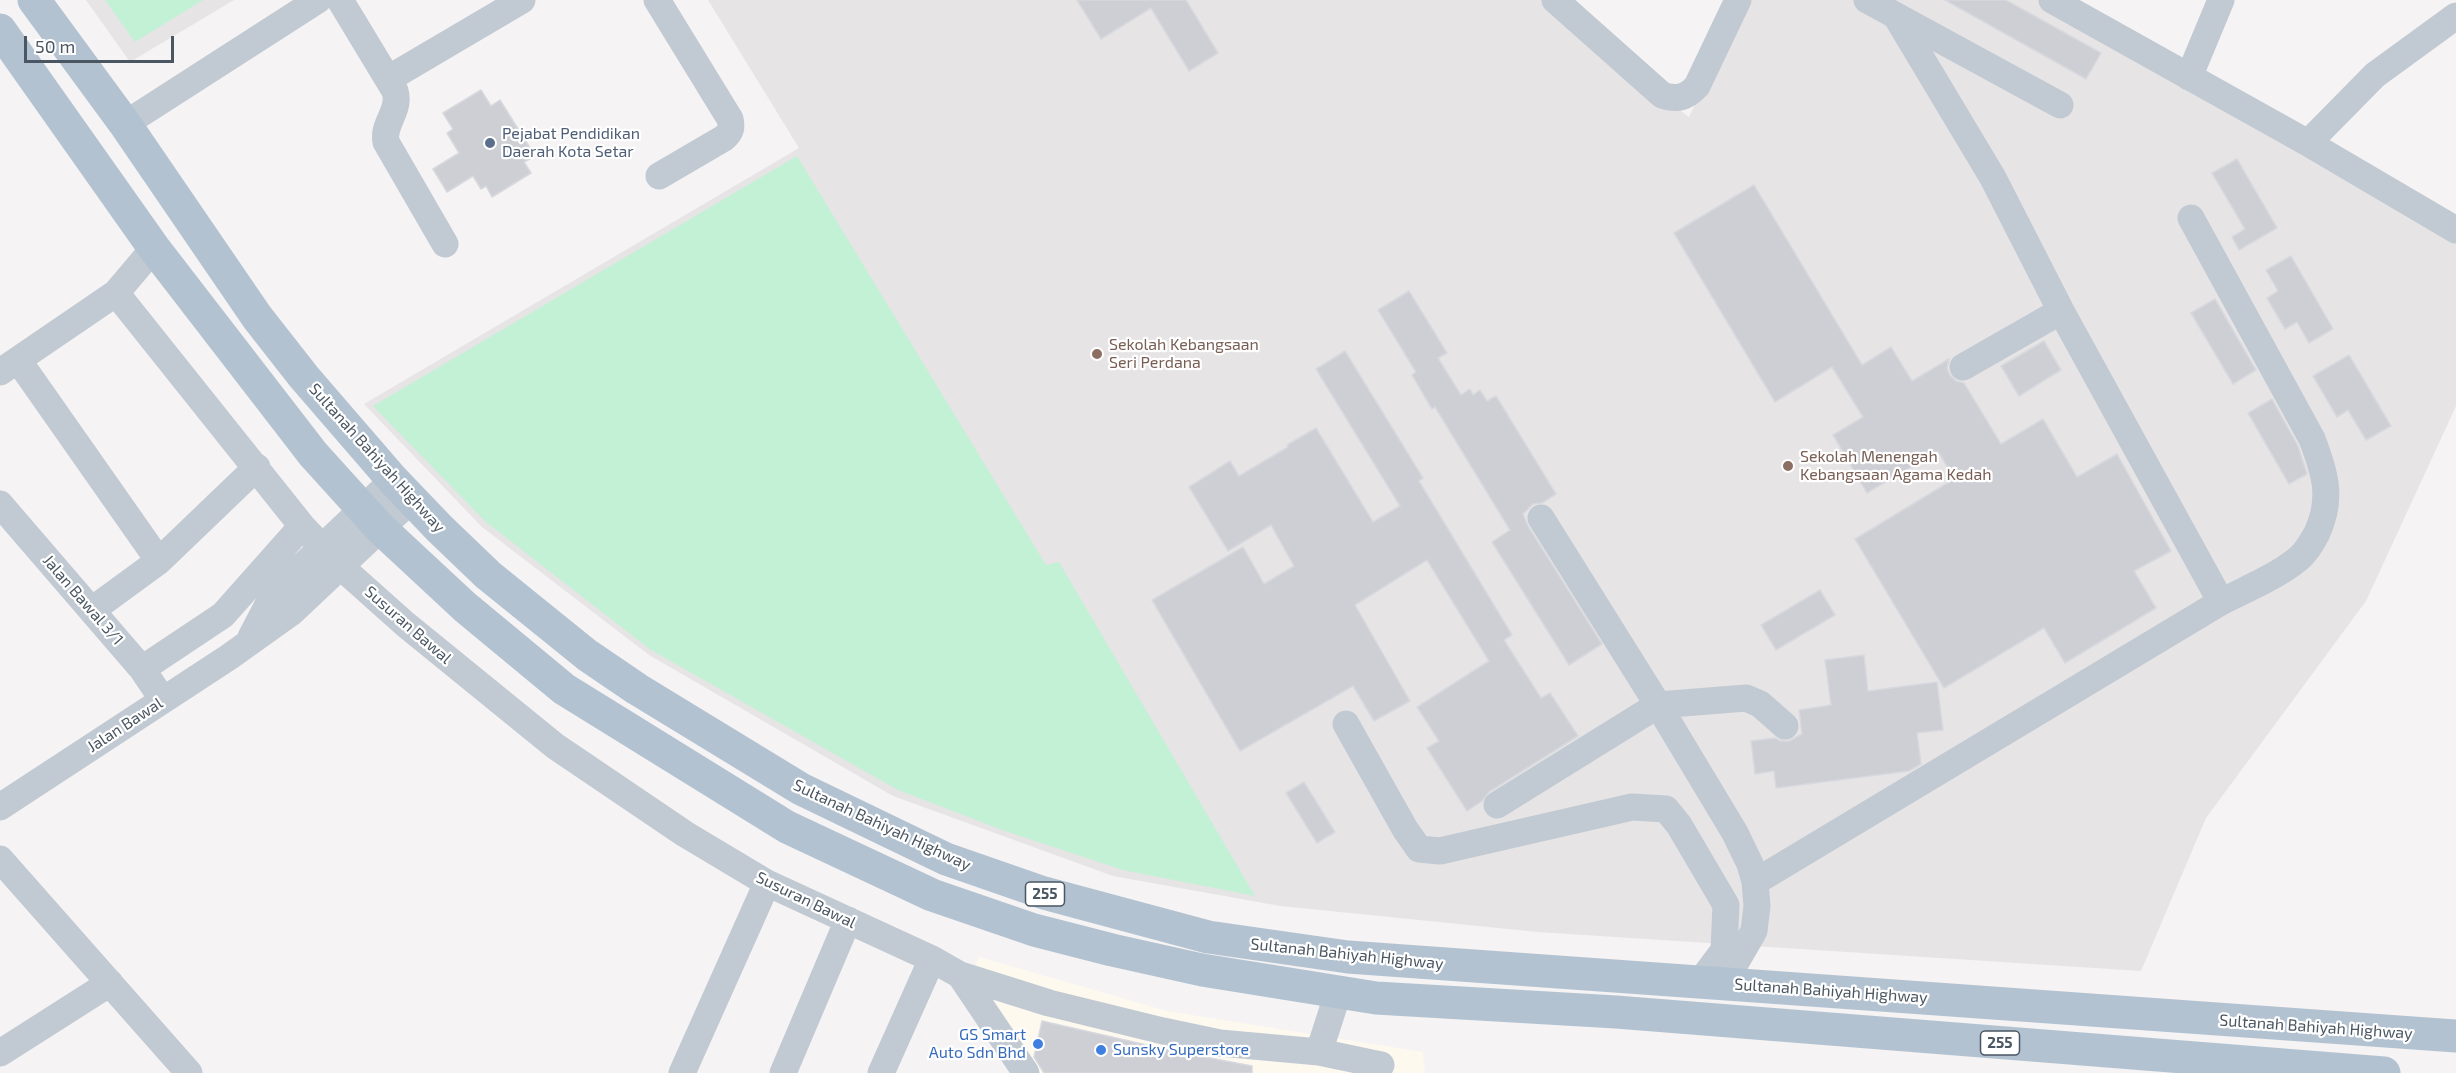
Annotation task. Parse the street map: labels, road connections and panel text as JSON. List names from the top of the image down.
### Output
{
  "streets": {
    "main road": ["Sultanah Bahiyah Highway", "255"],
    "street": ["Jalan Bawal 3/1", "Susuran Bawal", "Jalan Bawal"]
  },
  "crossings": [
    ["Sultanah Bahiyah Highway", "Jalan Bawal"],
    ["Jalan Bawal 3/1", "Jalan Bawal"],
    ["Susuran Bawal", "Jalan Bawal"]
  ],
  "places": [
    "Pejabat Pendidikan Daerah Kota Setar",
    "Sekolah Kebangsaan Seri Perdana",
    "Sekolah Menengah Kebangsaan Agama Kedah",
    "GS Smart Auto Sdn Bhd",
    "Sunsky Superstore"
  ],
  "scale_bar": "50 m"
}
